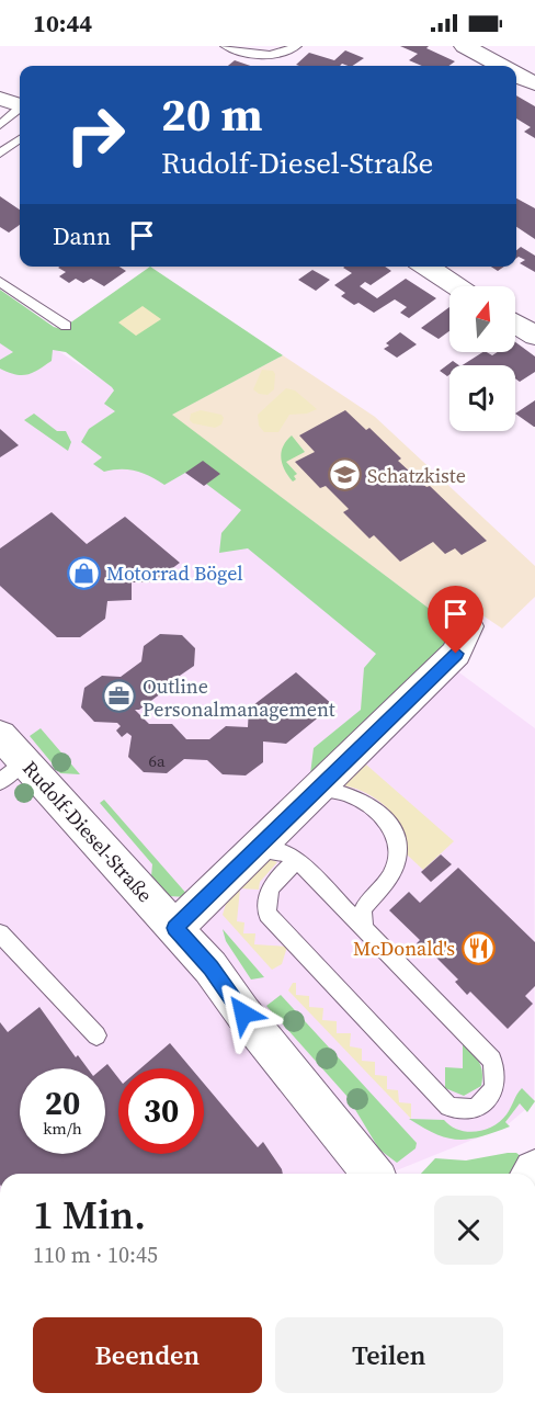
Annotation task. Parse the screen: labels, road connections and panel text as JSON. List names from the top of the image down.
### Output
{
  "streets": {
    "street": ["Rudolf-Diesel-Straße"]
  },
  "places": {
    "school or university": ["Schatzkiste"],
    "shop": ["Motorrad Bögel"],
    "office": ["Outline Personalmanagement"],
    "restaurant": ["McDonald's"]
  },
  "house_numbers": ["6a"],
  "north": "top",
  "page": {
    "status": "10:44",
    "turn": ["20 m", "Rudolf-Diesel-Straße"],
    "then": "Dann",
    "speed": "20 km/h",
    "limit": "30",
    "heading": ["1 Min.", "110 m · 10:45"],
    "buttons": ["Beenden", "Teilen"]
  }
}
